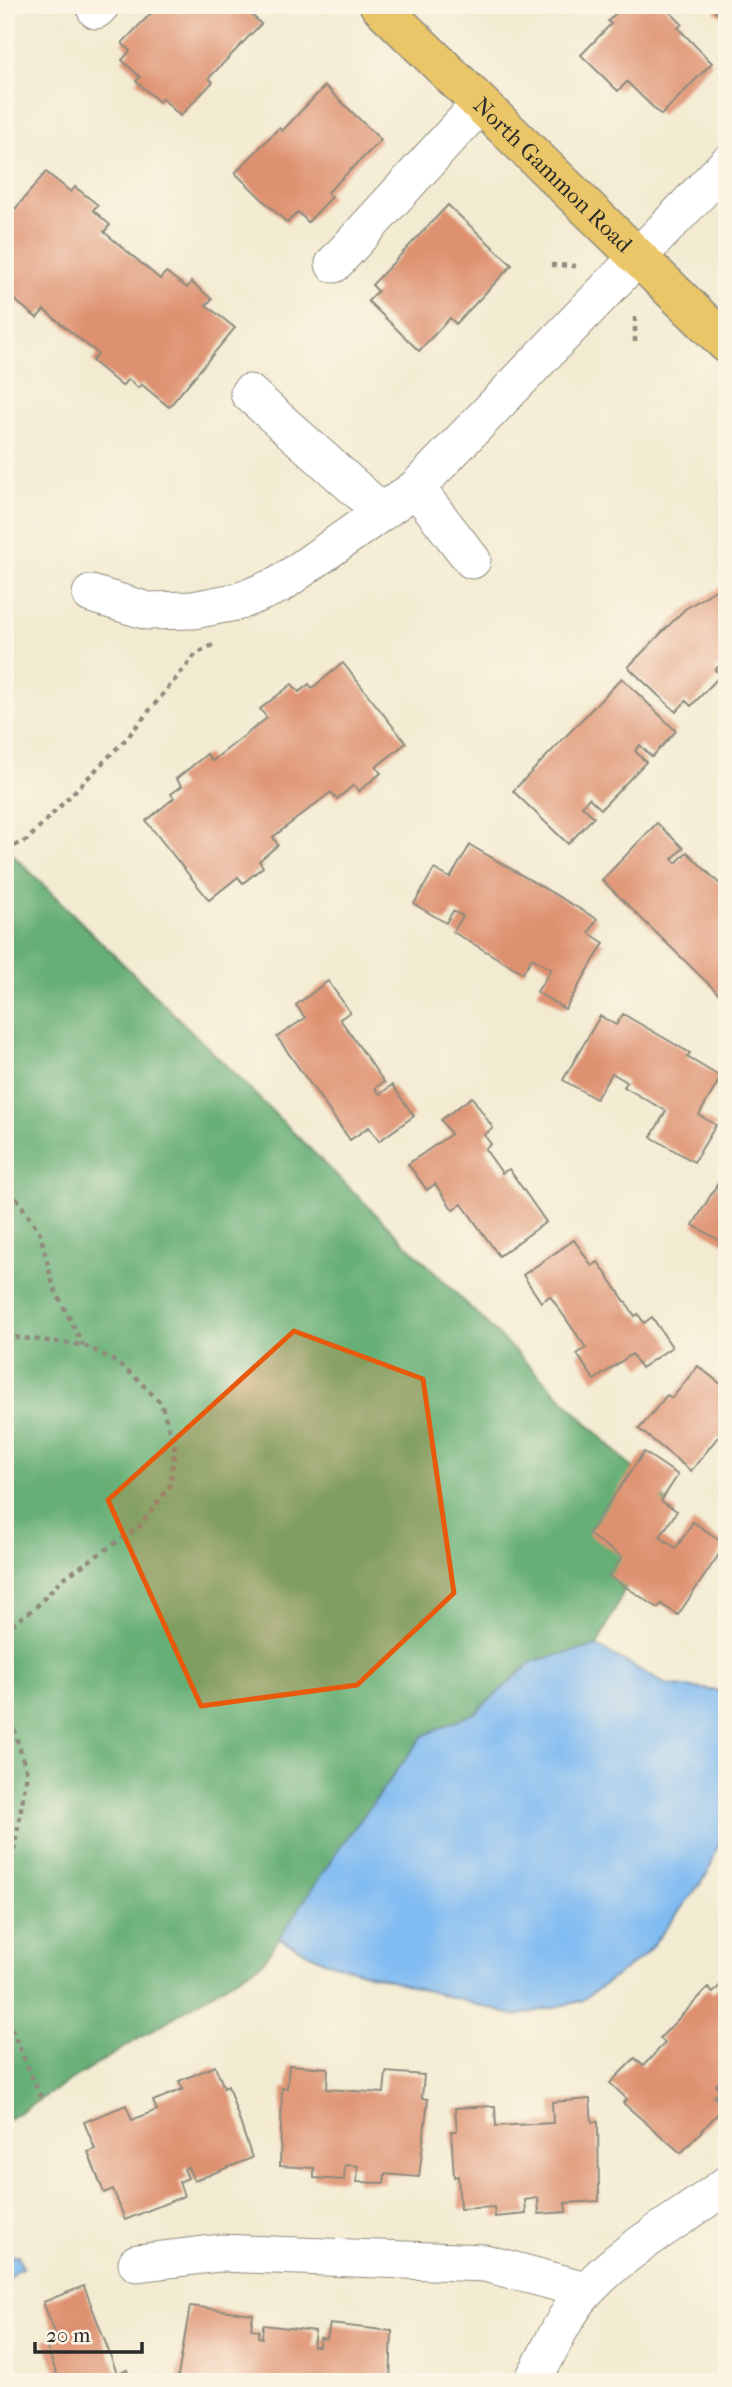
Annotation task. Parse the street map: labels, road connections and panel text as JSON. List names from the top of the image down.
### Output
{
  "streets": {
    "main road": ["North Gammon Road"]
  },
  "scale_bar": "20 m"
}
